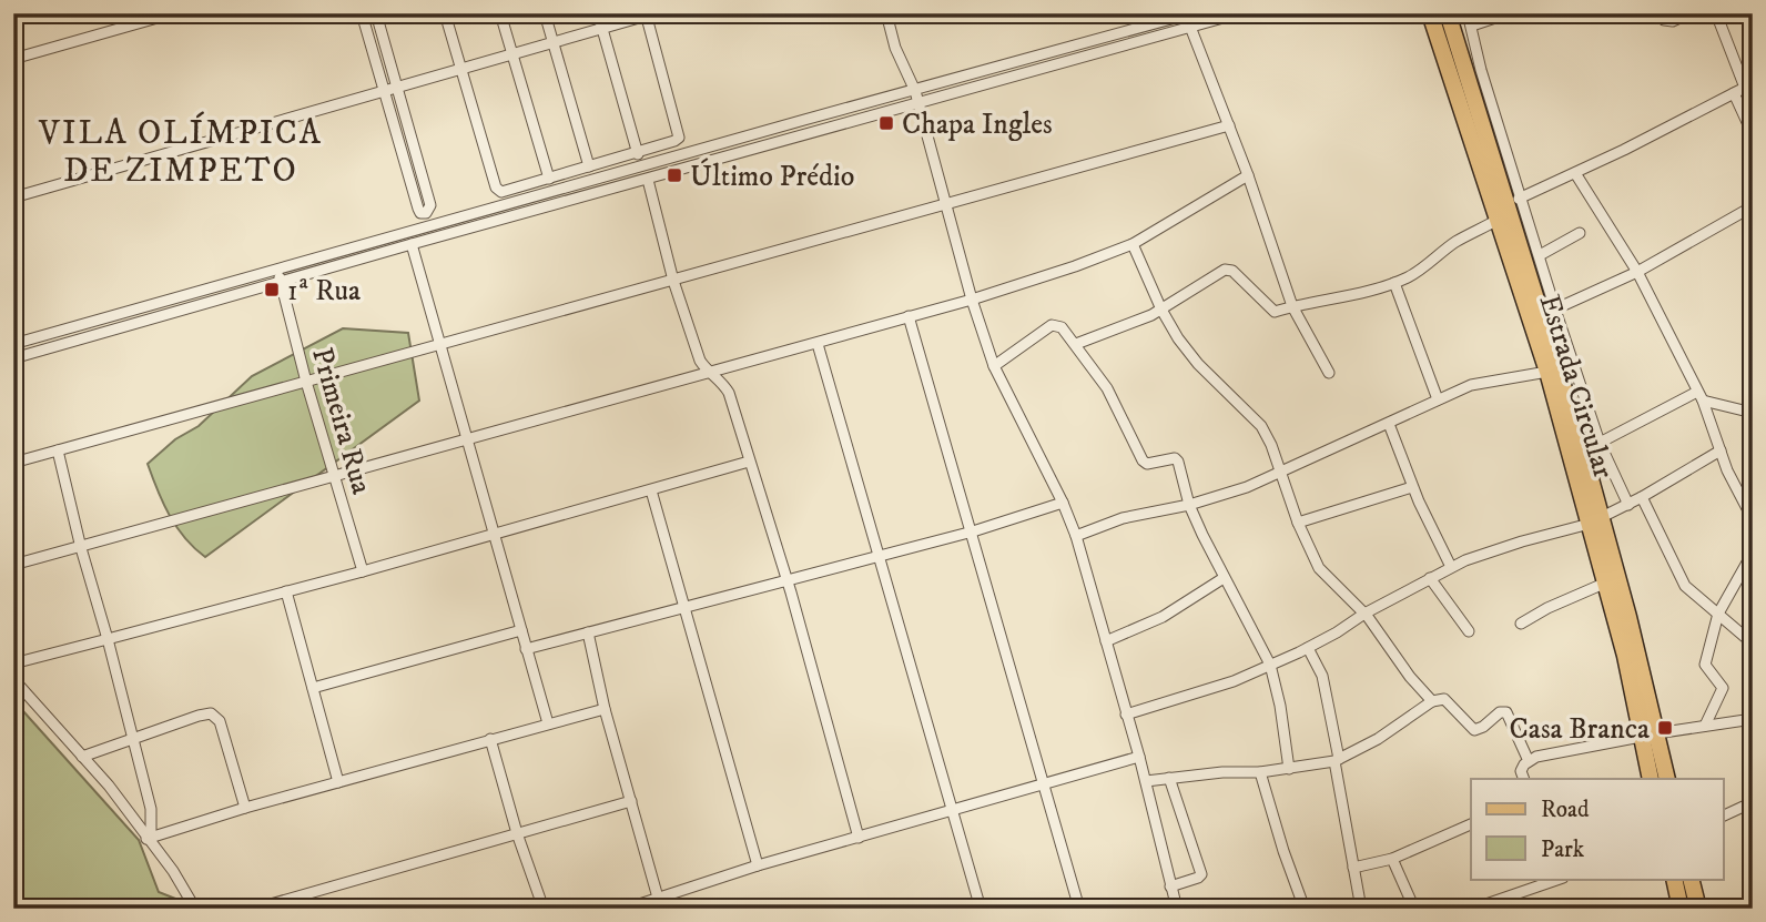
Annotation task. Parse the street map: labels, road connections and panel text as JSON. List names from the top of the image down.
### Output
{
  "streets": {
    "main road": ["Estrada Circular"],
    "street": ["Primeira Rua"]
  },
  "districts": ["VILA OLÍMPICA DE ZIMPETO"],
  "places": {
    "transit": [
      "Chapa Ingles",
      "Último Prédio",
      "1ª Rua",
      "Casa Branca"
    ]
  },
  "legend": ["Road", "Park"]
}
